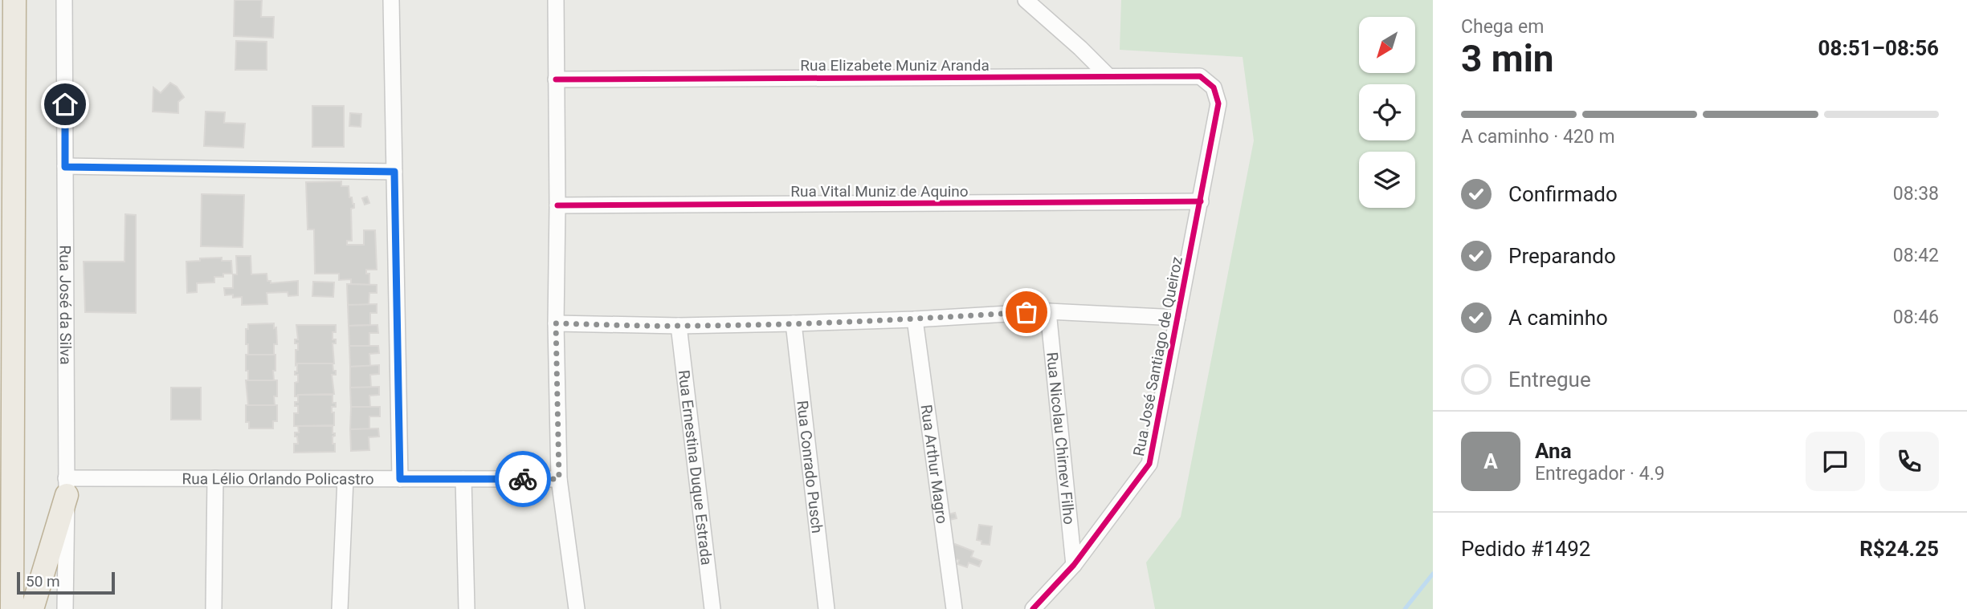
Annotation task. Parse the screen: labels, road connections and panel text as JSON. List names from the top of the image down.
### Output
{
  "streets": {
    "street": [
      "Rua Elizabete Muniz Aranda",
      "Rua Vital Muniz de Aquino",
      "Rua José da Silva",
      "Rua José Santiago de Queiroz",
      "Rua Nicolau Chirnev Filho",
      "Rua Arthur Magro",
      "Rua Conrado Pusch",
      "Rua Ernestina Duque Estrada",
      "Rua Lélio Orlando Policastro"
    ]
  },
  "crossings": [
    ["Rua Elizabete Muniz Aranda", "Rua José Santiago de Queiroz"],
    ["Rua Vital Muniz de Aquino", "Rua José Santiago de Queiroz"],
    ["Rua José da Silva", "Rua Lélio Orlando Policastro"],
    ["Rua José Santiago de Queiroz", "Rua Nicolau Chirnev Filho"]
  ],
  "scale_bar": "50 m",
  "north": "bottom left",
  "page": {
    "heading": ["3 min", "Chega em", "08:51–08:56"],
    "panel": [
      "Ana",
      "Entregador · 4.9",
      "Pedido #1492",
      "R$24.25"
    ],
    "bar": "A caminho · 420 m",
    "list": [
      ["Confirmado", "08:38"],
      ["Preparando", "08:42"],
      ["A caminho", "08:46"],
      "Entregue"
    ],
    "round": "A",
    "scale": "50 m"
  }
}
